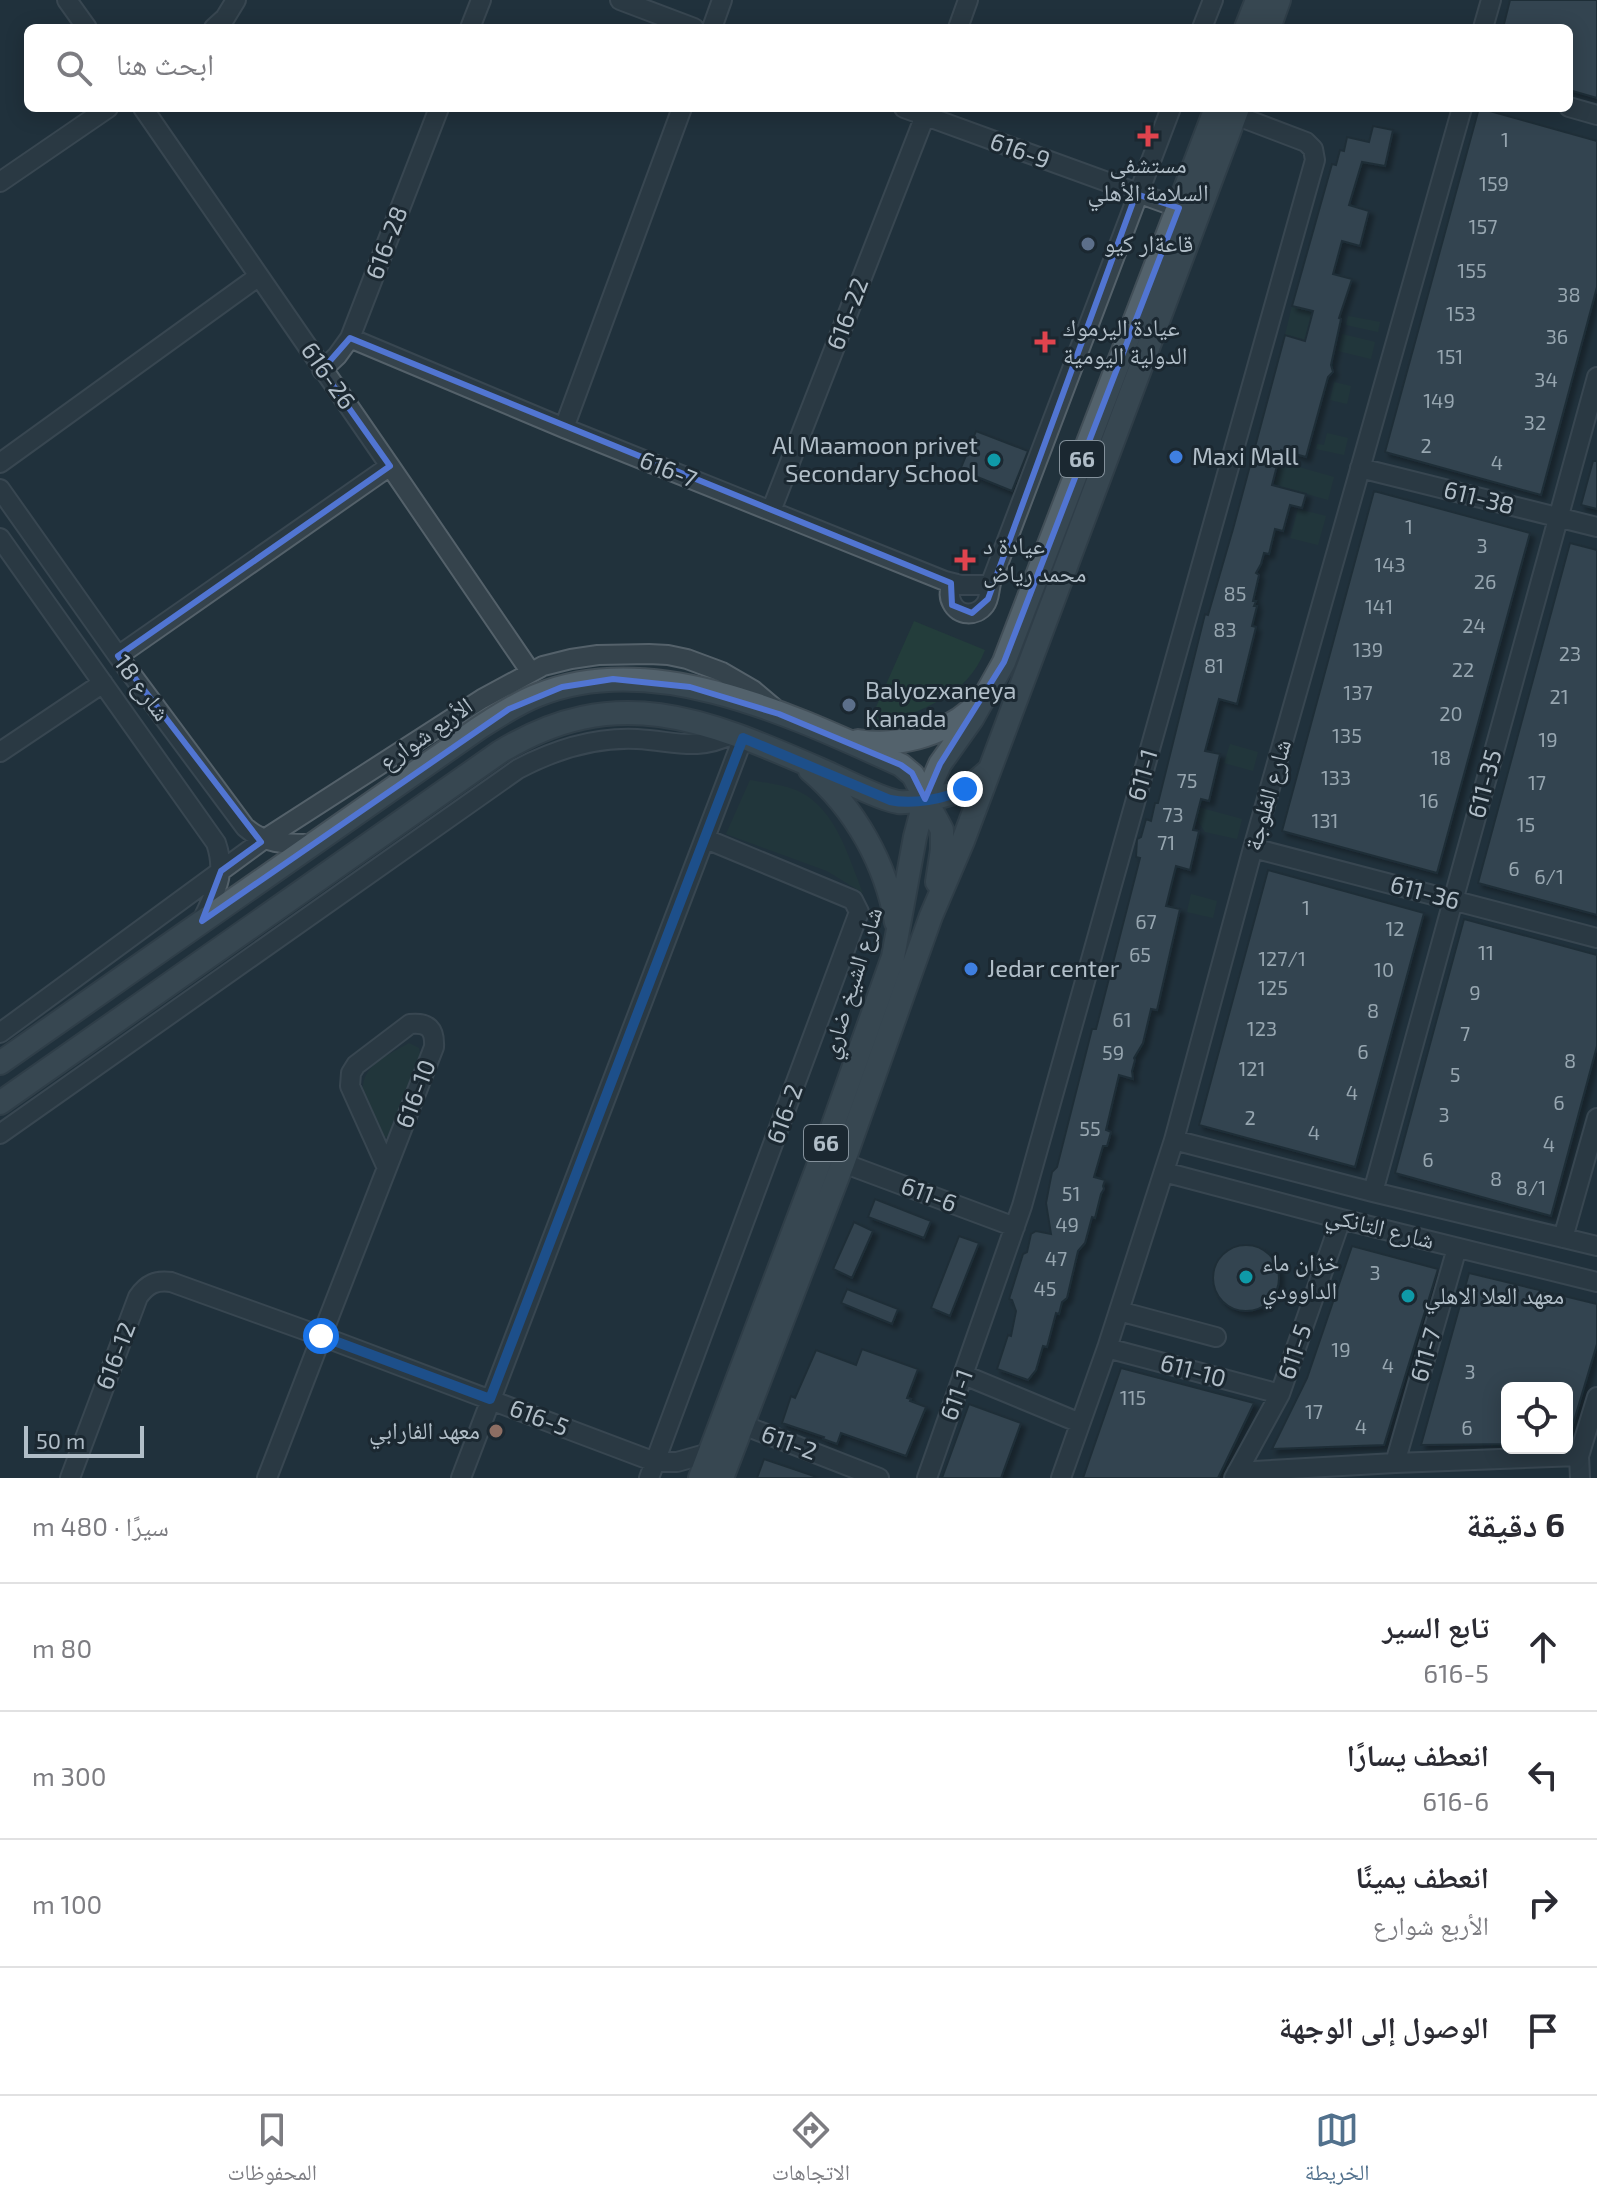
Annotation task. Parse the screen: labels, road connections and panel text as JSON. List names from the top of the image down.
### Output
{
  "streets": {
    "main road": ["66", "الأربع شوارع", "شارع الشيخ ضاري"],
    "street": [
      "616-9",
      "616-28",
      "616-22",
      "616-26",
      "616-7",
      "611-38",
      "شارع 18",
      "611-1",
      "611-35",
      "شارع الفلوجة",
      "611-36",
      "616-10",
      "616-2",
      "611-6",
      "شارع التانكي",
      "611-5",
      "611-7",
      "616-12",
      "611-10",
      "616-5",
      "611-2"
    ]
  },
  "crossings": [
    ["616-9", "616-22"],
    ["616-9", "شارع الشيخ ضاري"],
    ["616-28", "616-26"],
    ["616-28", "616-7"],
    ["616-22", "616-7"],
    ["611-38", "611-35"],
    ["611-38", "شارع الفلوجة"],
    ["الأربع شوارع", "شارع الشيخ ضاري"],
    ["611-1", "611-6"],
    ["611-35", "611-36"],
    ["611-35", "شارع التانكي"],
    ["شارع الفلوجة", "611-36"],
    ["شارع الفلوجة", "شارع التانكي"],
    ["شارع الفلوجة", "611-10"],
    ["شارع الشيخ ضاري", "611-6"],
    ["شارع الشيخ ضاري", "611-2"],
    ["616-10", "616-5"],
    ["616-2", "616-5"],
    ["شارع التانكي", "611-5"],
    ["شارع التانكي", "611-7"],
    ["611-5", "611-10"],
    ["616-12", "616-5"]
  ],
  "places": {
    "health": ["مستشفى السلامة الأهلي", "عيادة اليرموك الدولية اليومية", "عيادة د محمد رياض"],
    "other": [
      "قاعةار كيو",
      "Maxi Mall",
      "Al Maamoon privet Secondary School",
      "Balyozxaneya Kanada",
      "Jedar center",
      "خزان ماء الداوودي",
      "معهد العلا الاهلي",
      "معهد الفارابي"
    ]
  },
  "house_numbers": [
    "1",
    "159",
    "157",
    "155",
    "38",
    "153",
    "36",
    "151",
    "34",
    "149",
    "32",
    "2",
    "4",
    "1",
    "3",
    "143",
    "26",
    "85",
    "141",
    "24",
    "83",
    "139",
    "23",
    "81",
    "22",
    "137",
    "21",
    "20",
    "135",
    "19",
    "18",
    "133",
    "75",
    "17",
    "16",
    "73",
    "131",
    "15",
    "71",
    "6",
    "6/1",
    "1",
    "67",
    "12",
    "11",
    "65",
    "127/1",
    "10",
    "125",
    "9",
    "8",
    "61",
    "123",
    "7",
    "6",
    "59",
    "8",
    "121",
    "5",
    "4",
    "6",
    "3",
    "2",
    "55",
    "4",
    "4",
    "6",
    "8",
    "8/1",
    "51",
    "49",
    "47",
    "3",
    "45",
    "19",
    "4",
    "3",
    "115",
    "17",
    "4",
    "6"
  ],
  "scale_bar": "50 m",
  "page": {
    "search": "ابحث هنا",
    "scale": "50 m",
    "heading": ["6 دقيقة", "سيرًا · 480 m"],
    "list": [
      ["تابع السير", "616-5", "80 m"],
      ["انعطف يسارًا", "616-6", "300 m"],
      ["انعطف يمينًا", "الأربع شوارع", "100 m"],
      "الوصول إلى الوجهة"
    ],
    "nav": ["الخريطة", "الاتجاهات", "المحفوظات"]
  }
}
